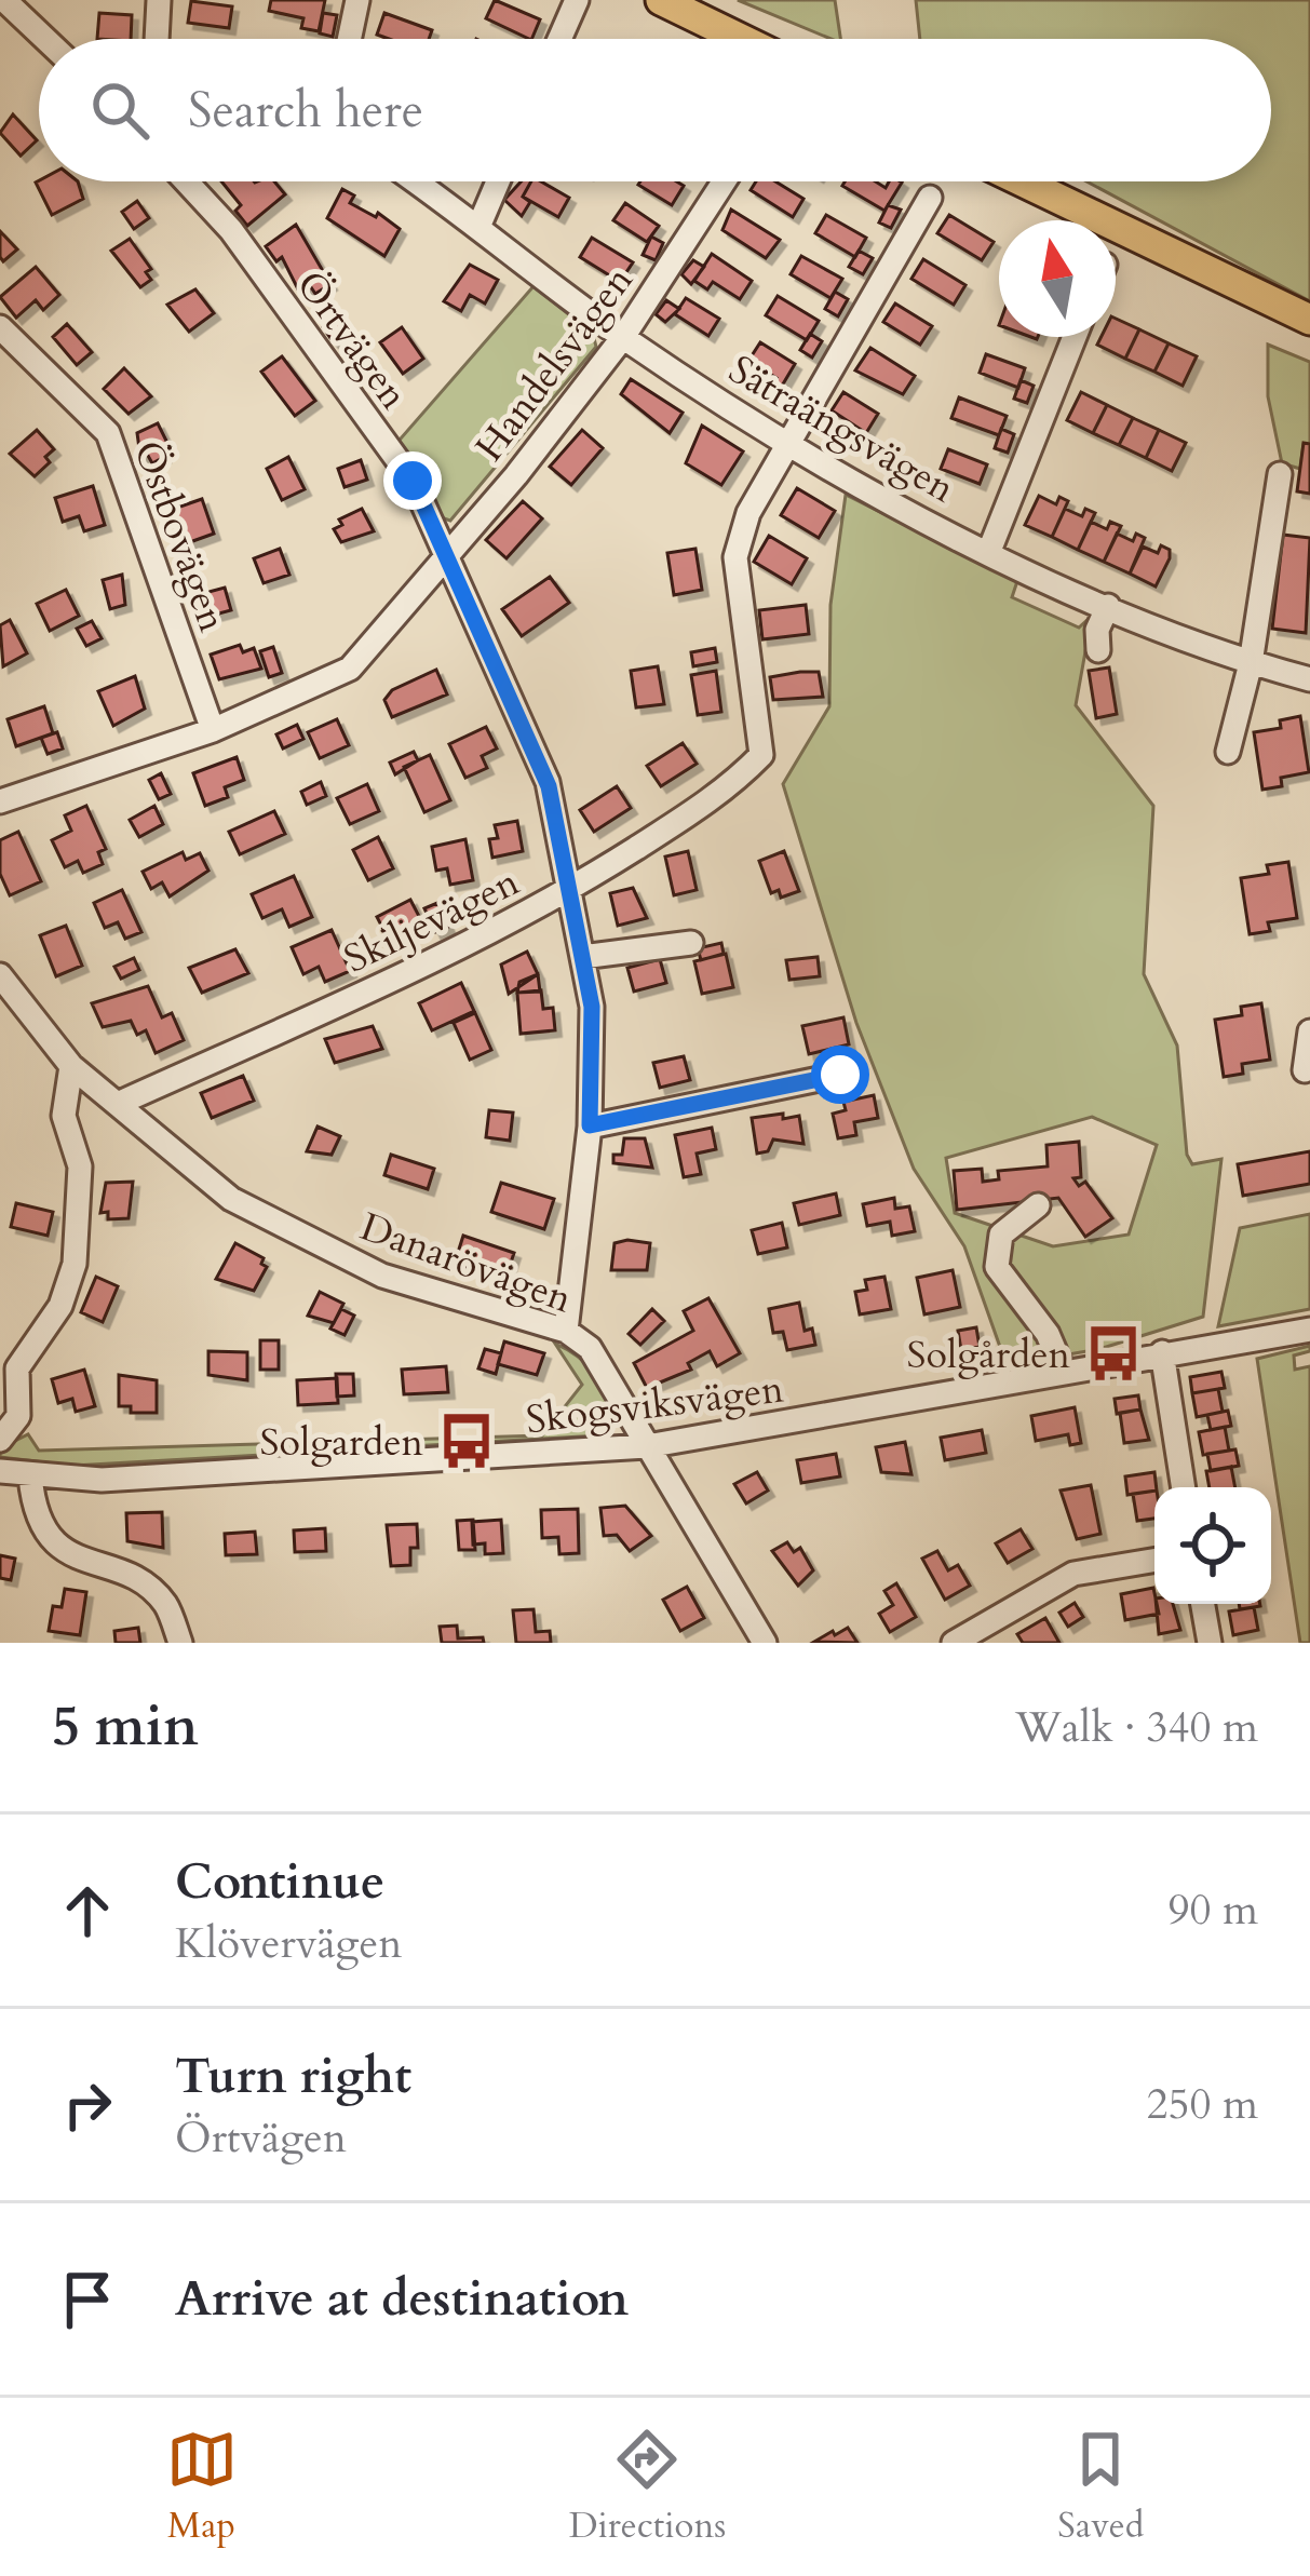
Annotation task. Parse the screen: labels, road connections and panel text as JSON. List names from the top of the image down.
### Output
{
  "streets": {
    "street": [
      "Örtvägen",
      "Handelsvägen",
      "Sätraängsvägen",
      "Östbovägen",
      "Skiljevägen",
      "Danarövägen",
      "Skogsviksvägen"
    ]
  },
  "crossings": [
    ["Örtvägen", "Handelsvägen"],
    ["Örtvägen", "Skiljevägen"],
    ["Örtvägen", "Danarövägen"],
    ["Handelsvägen", "Sätraängsvägen"],
    ["Handelsvägen", "Östbovägen"],
    ["Sätraängsvägen", "Skiljevägen"],
    ["Skiljevägen", "Danarövägen"],
    ["Danarövägen", "Skogsviksvägen"]
  ],
  "places": {
    "bus stop": ["Solgården", "Solgarden"]
  },
  "north": "top",
  "page": {
    "search": "Search here",
    "heading": ["5 min", "Walk · 340 m"],
    "list": [
      ["Continue", "Klövervägen", "90 m"],
      ["Turn right", "Örtvägen", "250 m"],
      "Arrive at destination"
    ],
    "nav": ["Map", "Directions", "Saved"]
  }
}
